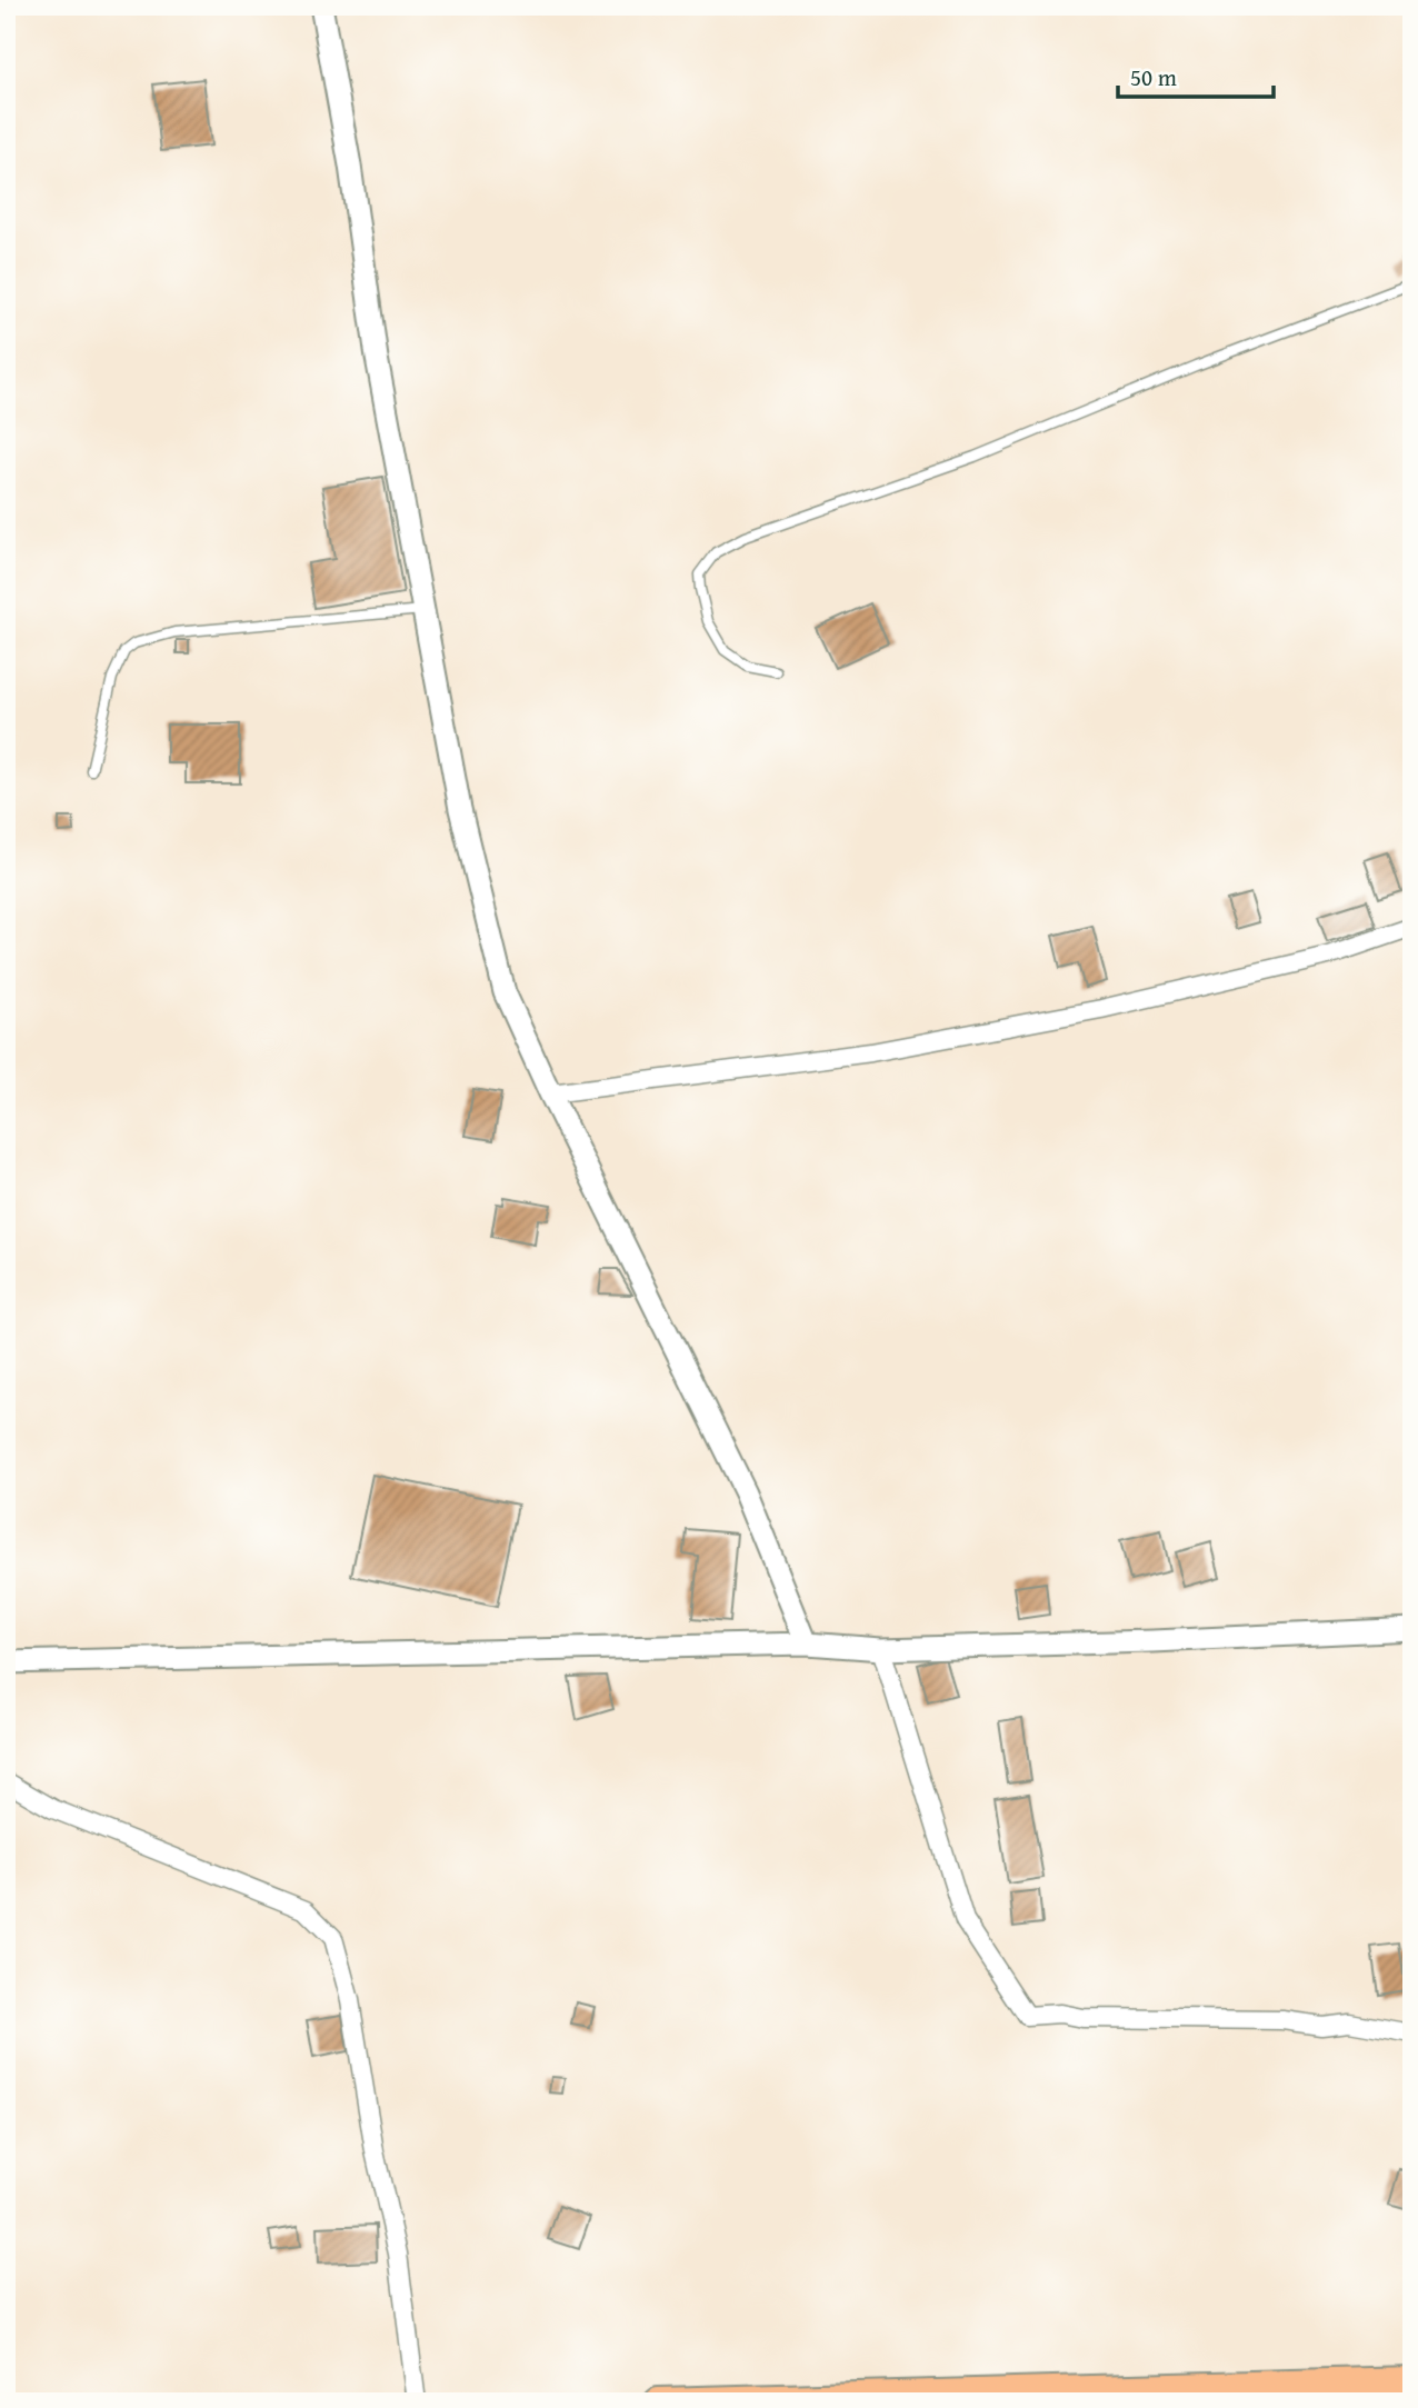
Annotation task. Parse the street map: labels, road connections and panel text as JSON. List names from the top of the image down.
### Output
{
  "scale_bar": "50 m"
}
